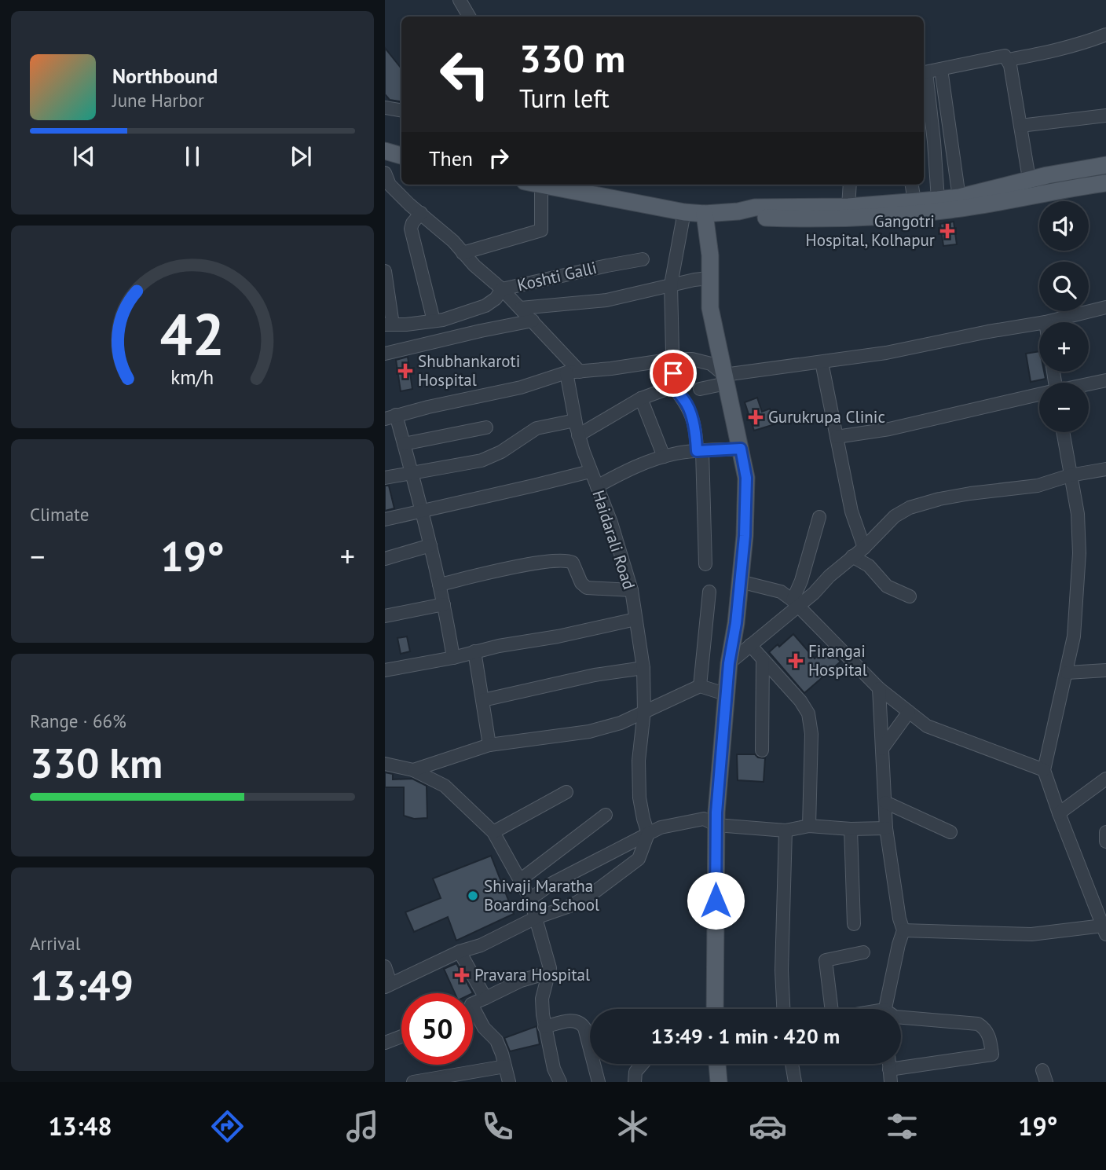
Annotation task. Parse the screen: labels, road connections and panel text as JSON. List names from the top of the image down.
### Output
{
  "streets": {
    "street": ["Koshti Galli", "Haidarali Road"]
  },
  "places": {
    "health": [
      "Gangotri Hospital, Kolhapur",
      "Shubhankaroti Hospital",
      "Gurukrupa Clinic",
      "Firangai Hospital",
      "Pravara Hospital"
    ],
    "other": ["Shivaji Maratha Boarding School"]
  },
  "page": {
    "turn": ["330 m", "Turn left"],
    "song": ["Northbound", "June Harbor"],
    "then": "Then",
    "map_buttons": ["+", "−"],
    "tile": [
      "Climate",
      ["Range · 66%", "330 km"],
      ["Arrival", "13:49"]
    ],
    "heat": ["−", "19°", "+"],
    "limit": "50",
    "trip": "13:49 · 1 min · 420 m",
    "tabs": ["13:48", "19°"],
    "gauge": ["42", "km/h"]
  }
}
